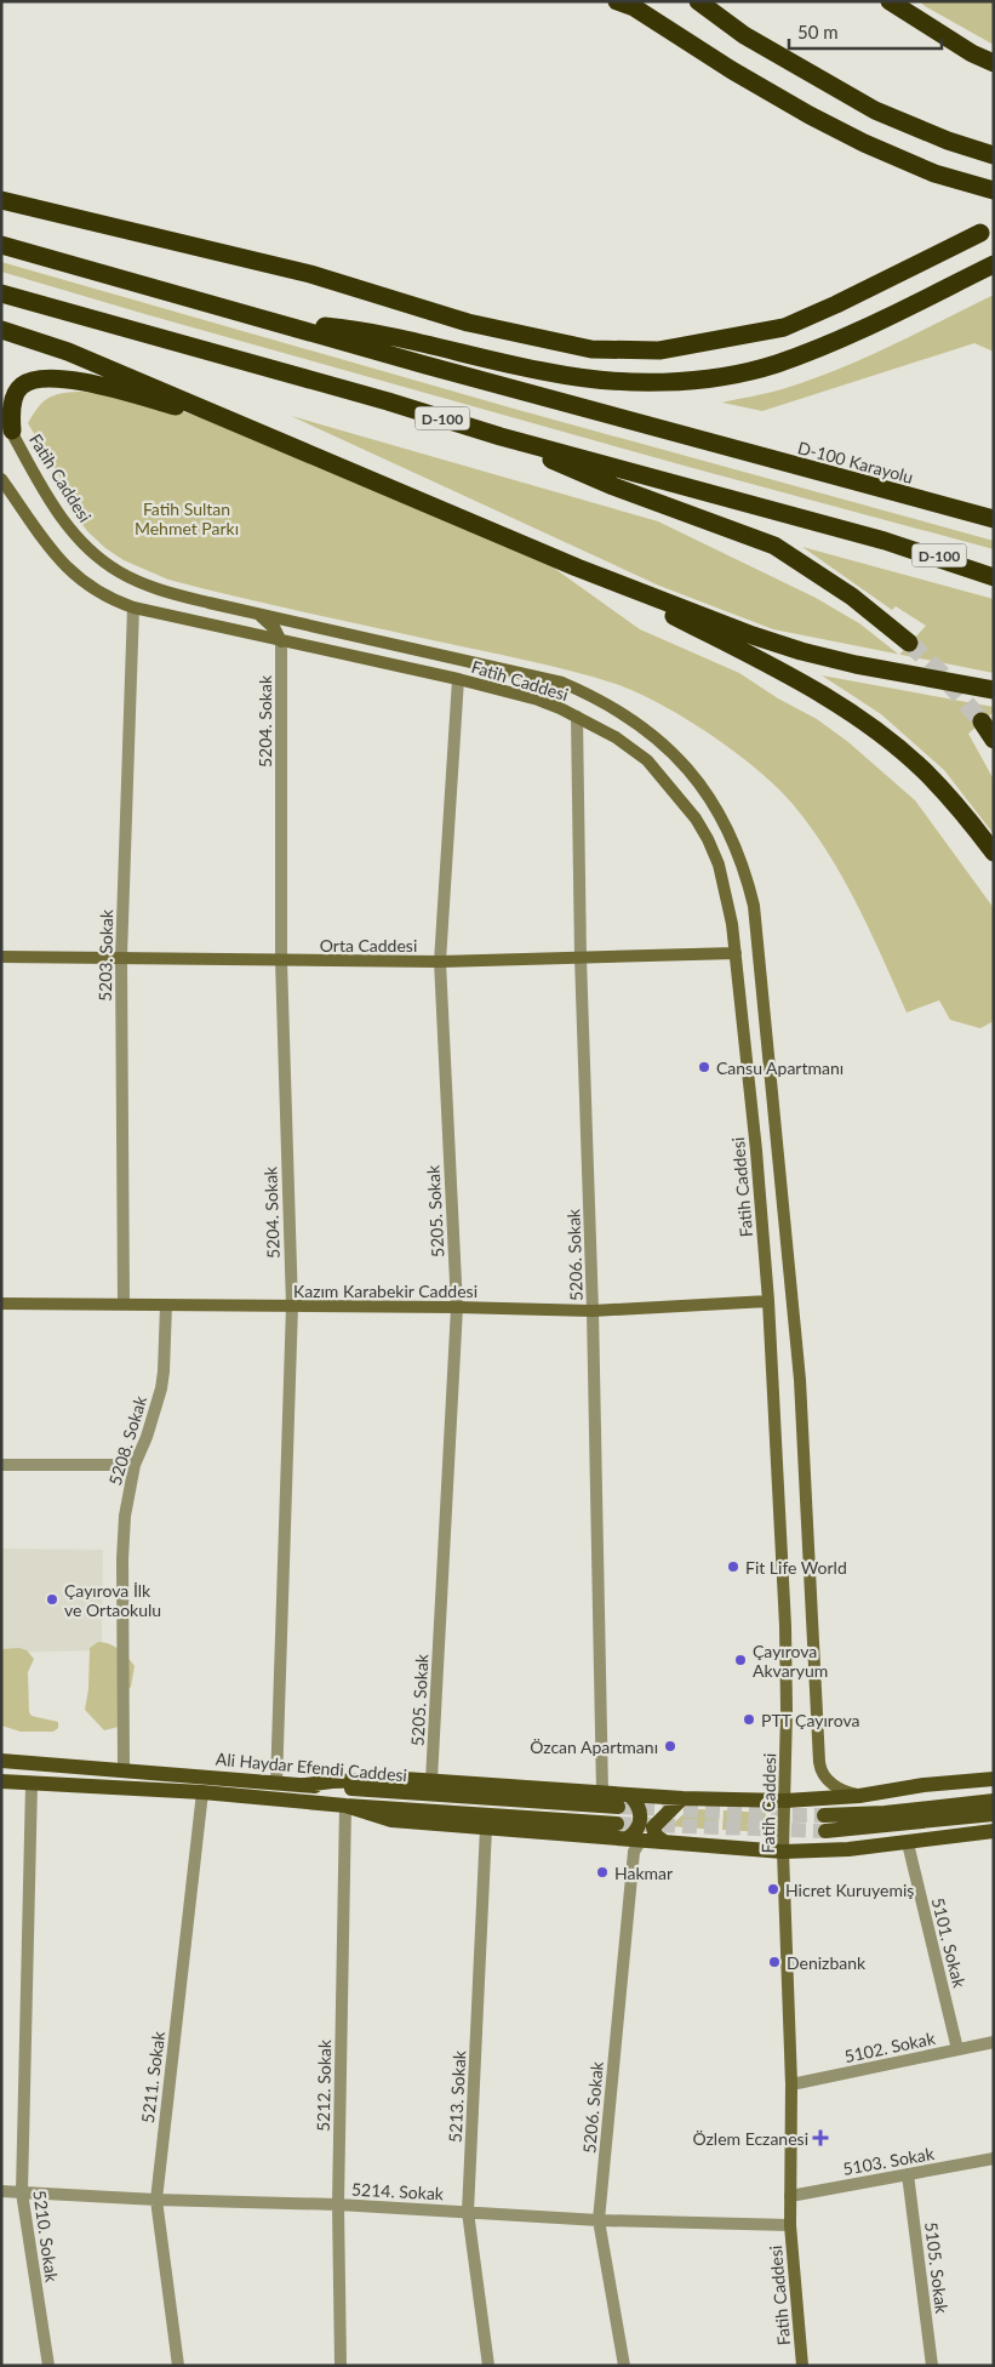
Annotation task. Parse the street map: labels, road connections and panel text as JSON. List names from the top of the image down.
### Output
{
  "streets": {
    "highway": ["D-100", "D-100 Karayolu"],
    "main road": ["Ali Haydar Efendi Caddesi"],
    "street": [
      "Fatih Caddesi",
      "5204. Sokak",
      "Orta Caddesi",
      "5203. Sokak",
      "5205. Sokak",
      "5206. Sokak",
      "Kazım Karabekir Caddesi",
      "5208. Sokak",
      "5101. Sokak",
      "5102. Sokak",
      "5211. Sokak",
      "5212. Sokak",
      "5213. Sokak",
      "5103. Sokak",
      "5214. Sokak",
      "5210. Sokak",
      "5105. Sokak"
    ]
  },
  "crossings": [
    ["Fatih Caddesi", "5204. Sokak"],
    ["Fatih Caddesi", "Orta Caddesi"],
    ["Fatih Caddesi", "5203. Sokak"],
    ["Fatih Caddesi", "5205. Sokak"],
    ["Fatih Caddesi", "5206. Sokak"],
    ["Fatih Caddesi", "Kazım Karabekir Caddesi"],
    ["Fatih Caddesi", "5102. Sokak"],
    ["Fatih Caddesi", "5103. Sokak"],
    ["Fatih Caddesi", "5214. Sokak"],
    ["5204. Sokak", "Orta Caddesi"],
    ["5204. Sokak", "Kazım Karabekir Caddesi"],
    ["5204. Sokak", "Ali Haydar Efendi Caddesi"],
    ["Orta Caddesi", "5203. Sokak"],
    ["Orta Caddesi", "5205. Sokak"],
    ["Orta Caddesi", "5206. Sokak"],
    ["5203. Sokak", "Kazım Karabekir Caddesi"],
    ["5205. Sokak", "Kazım Karabekir Caddesi"],
    ["5206. Sokak", "Kazım Karabekir Caddesi"],
    ["5206. Sokak", "5214. Sokak"],
    ["Kazım Karabekir Caddesi", "5208. Sokak"],
    ["5208. Sokak", "Ali Haydar Efendi Caddesi"],
    ["Ali Haydar Efendi Caddesi", "5211. Sokak"],
    ["Ali Haydar Efendi Caddesi", "5212. Sokak"],
    ["Ali Haydar Efendi Caddesi", "5210. Sokak"],
    ["5101. Sokak", "5102. Sokak"],
    ["5211. Sokak", "5214. Sokak"],
    ["5212. Sokak", "5214. Sokak"],
    ["5213. Sokak", "5214. Sokak"],
    ["5103. Sokak", "5105. Sokak"],
    ["5214. Sokak", "5210. Sokak"]
  ],
  "parks": ["Fatih Sultan Mehmet Parkı"],
  "places": {
    "other": [
      "Cansu Apartmanı",
      "Fit Life World",
      "Çayırova İlk ve Ortaokulu",
      "Çayırova Akvaryum",
      "PTT Çayırova",
      "Özcan Apartmanı",
      "Hakmar",
      "Hicret Kuruyemiş",
      "Denizbank"
    ],
    "health": ["Özlem Eczanesi"]
  },
  "scale_bar": "50 m"
}
